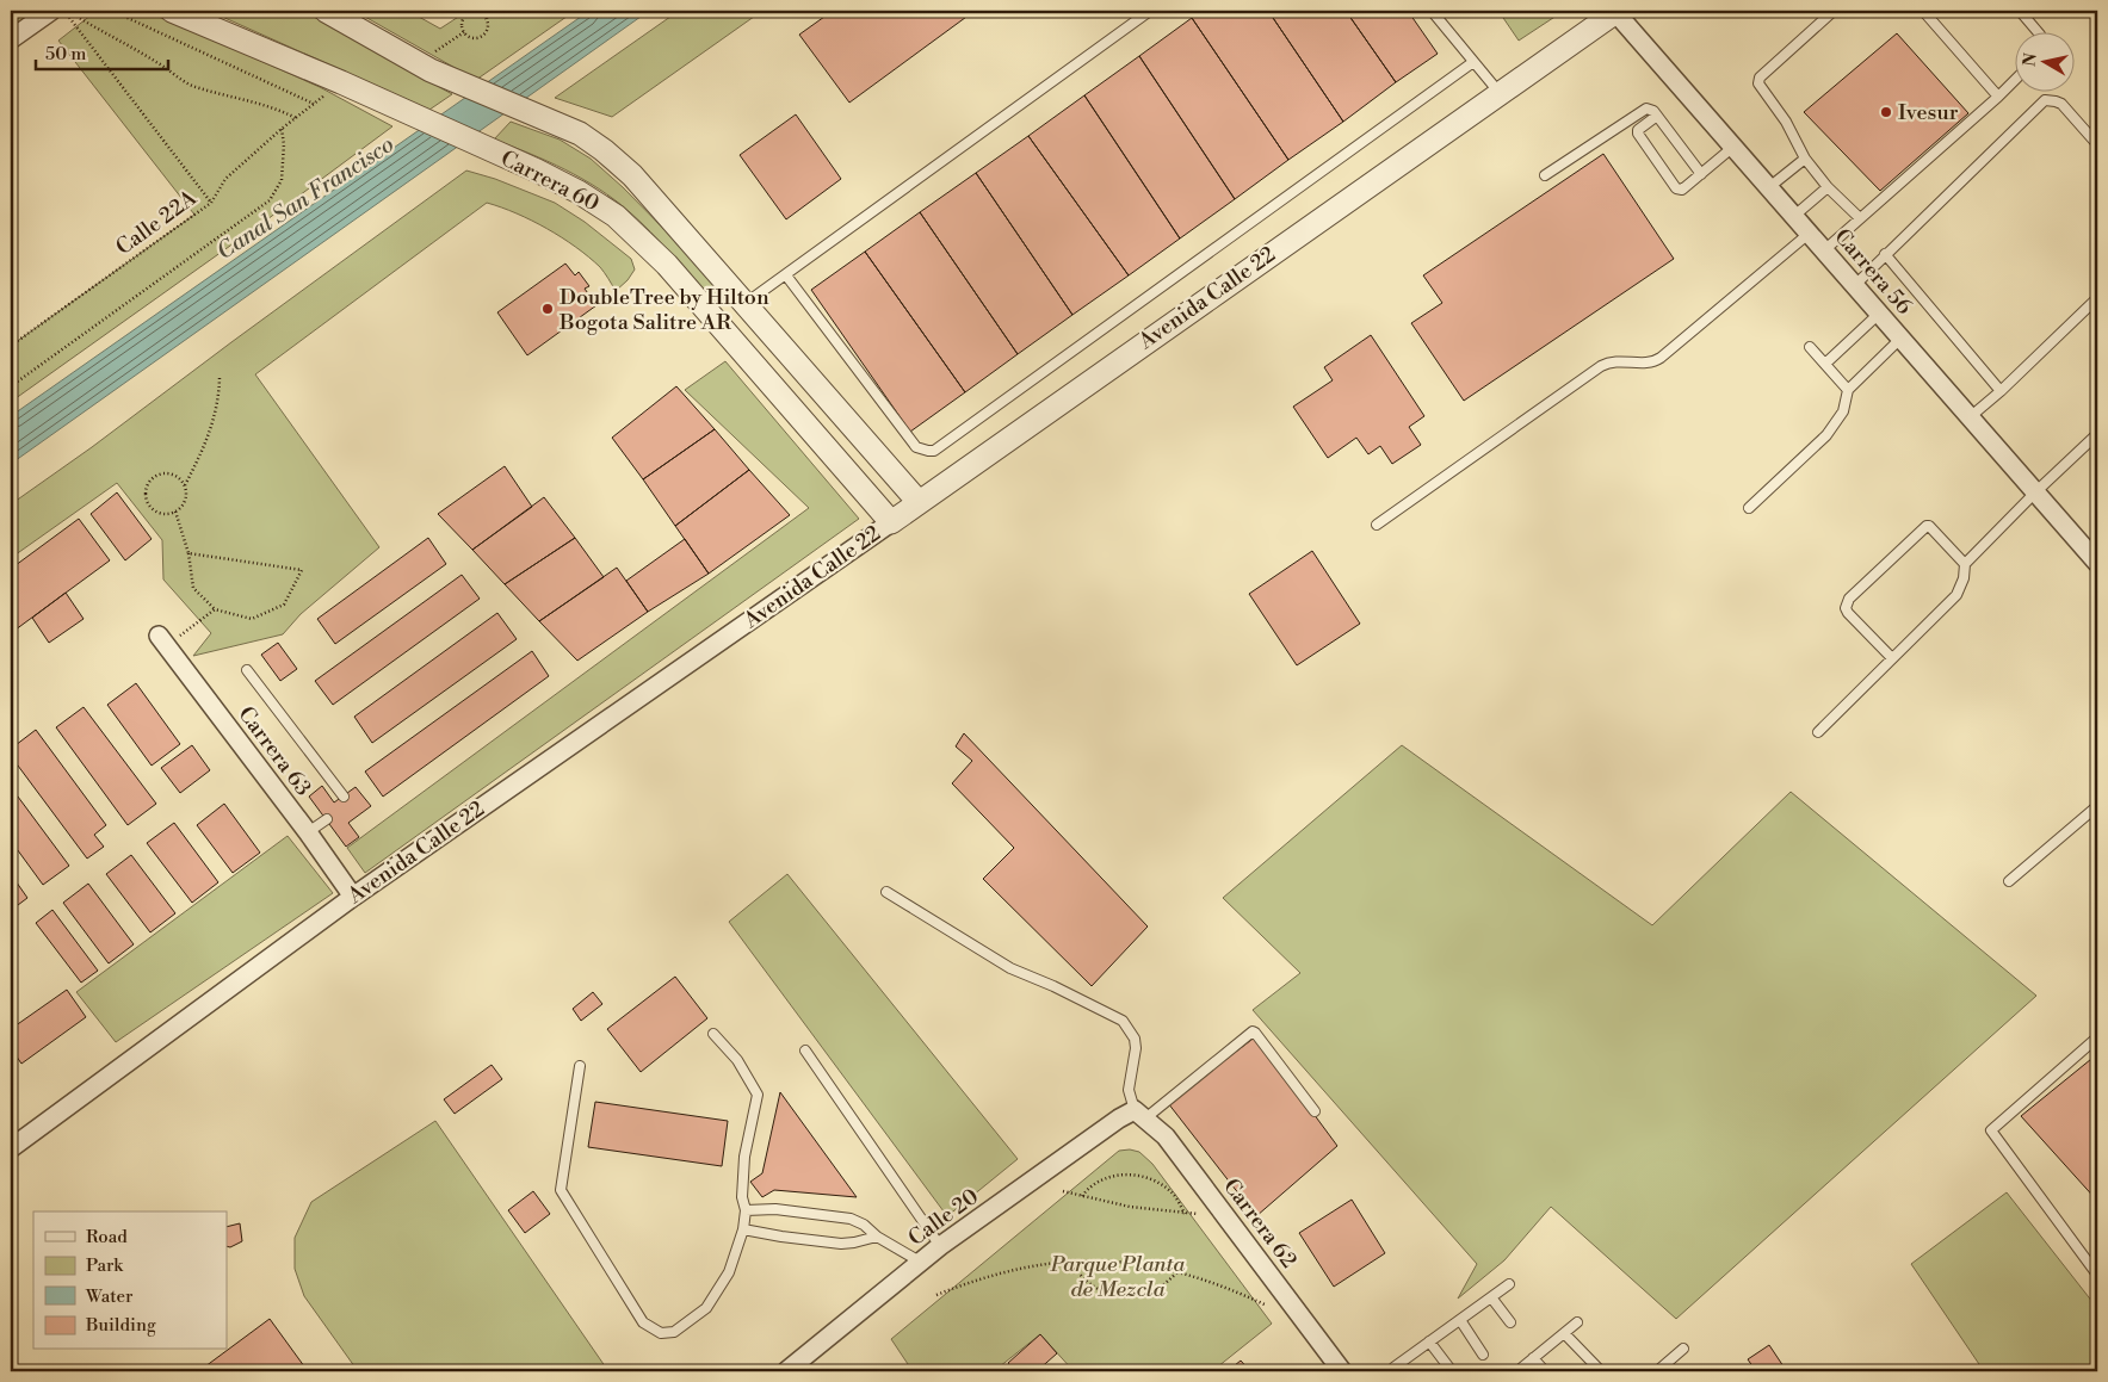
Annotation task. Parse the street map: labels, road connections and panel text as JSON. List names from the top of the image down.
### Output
{
  "streets": {
    "street": [
      "Carrera 60",
      "Carrera 56",
      "Avenida Calle 22",
      "Carrera 63",
      "Calle 20",
      "Carrera 62"
    ],
    "path": ["Calle 22A"]
  },
  "crossings": [
    ["Carrera 60", "Avenida Calle 22"],
    ["Carrera 56", "Avenida Calle 22"],
    ["Avenida Calle 22", "Carrera 63"],
    ["Calle 20", "Carrera 62"]
  ],
  "water": ["Canal San Francisco"],
  "parks": ["Parque Planta de Mezcla"],
  "places": ["Ivesur", "DoubleTree by Hilton Bogota Salitre AR"],
  "legend": [
    "Road",
    "Park",
    "Water",
    "Building"
  ],
  "scale_bar": "50 m",
  "north": "left"
}
